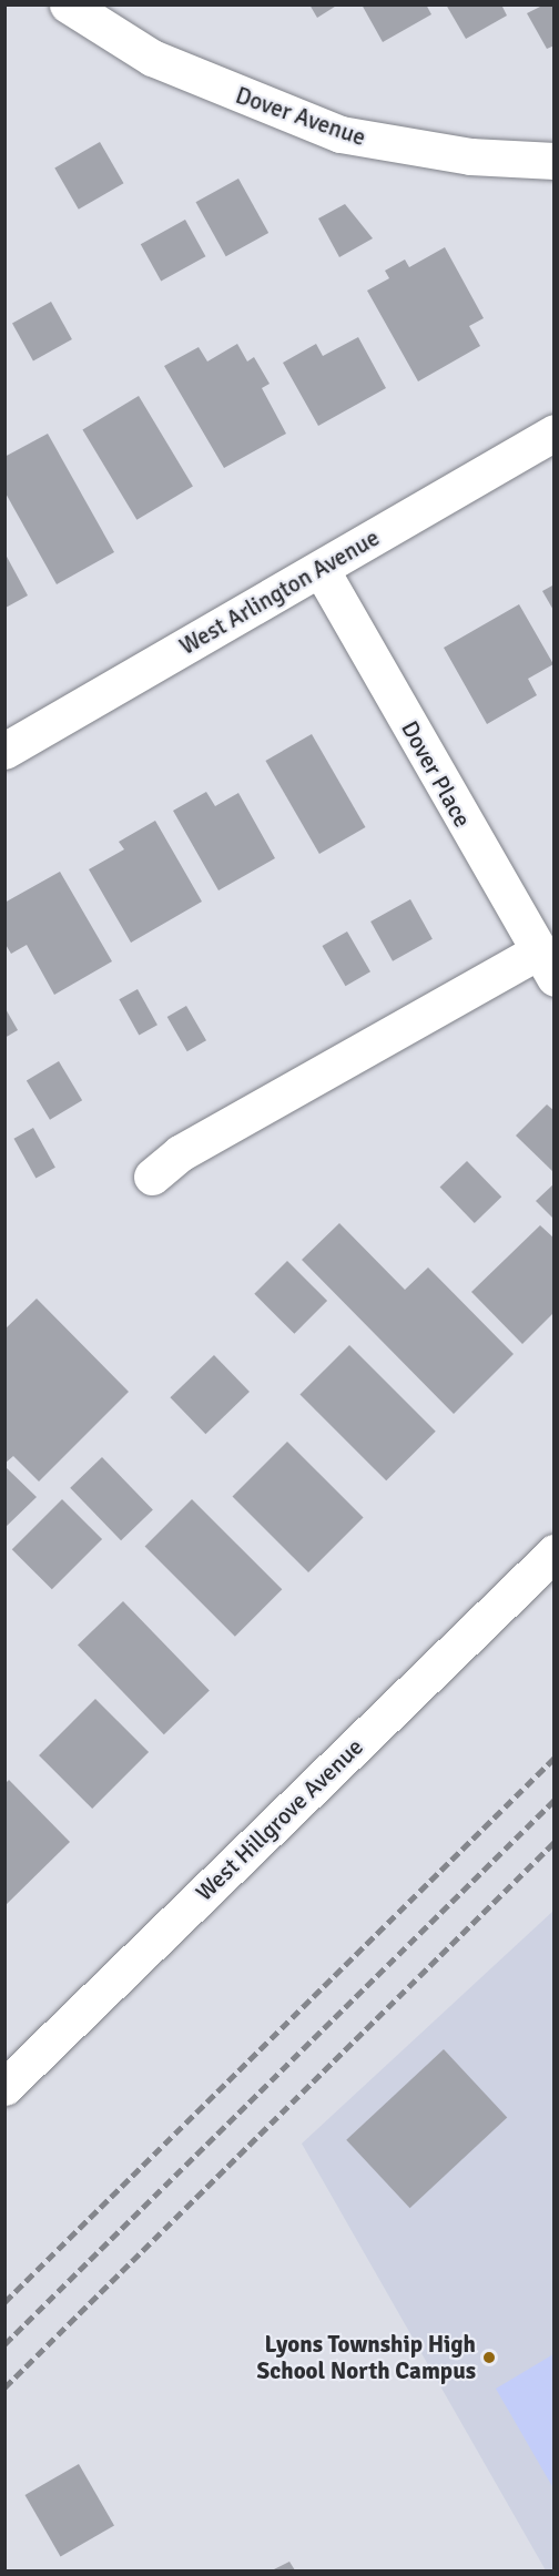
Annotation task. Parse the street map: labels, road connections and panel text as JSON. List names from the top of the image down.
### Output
{
  "streets": {
    "street": [
      "Dover Avenue",
      "West Arlington Avenue",
      "Dover Place",
      "West Hillgrove Avenue"
    ]
  },
  "crossings": [
    ["West Arlington Avenue", "Dover Place"]
  ],
  "places": ["Lyons Township High School North Campus"]
}
